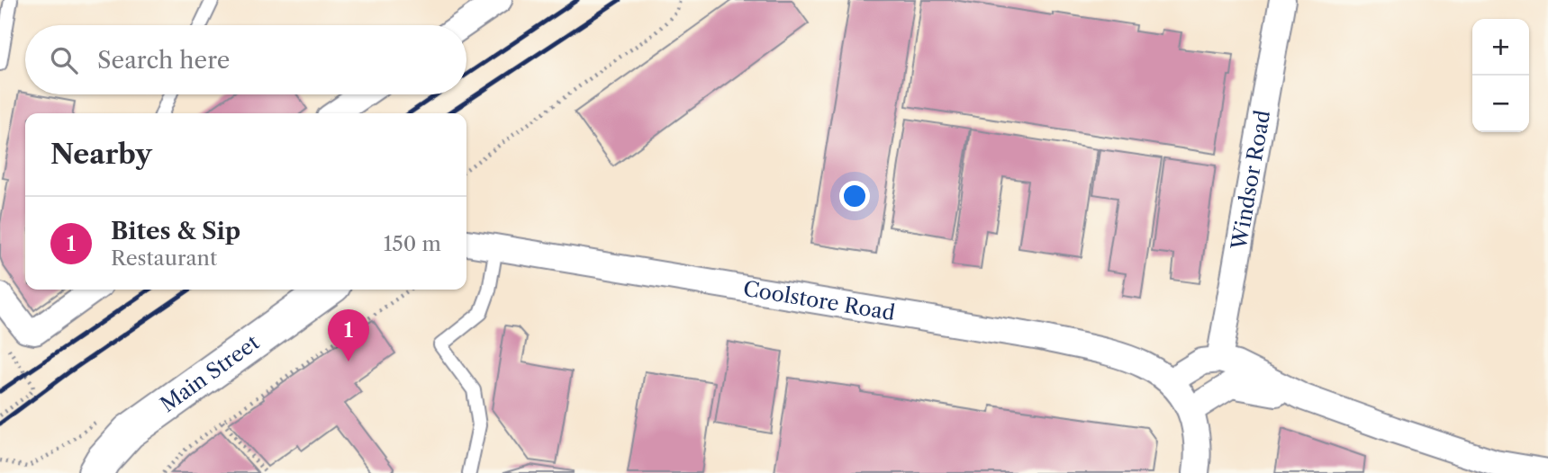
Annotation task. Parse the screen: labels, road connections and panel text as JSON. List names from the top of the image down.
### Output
{
  "streets": {
    "street": ["Windsor Road", "Coolstore Road", "Main Street"]
  },
  "page": {
    "map_buttons": ["+", "−"],
    "search": "Search here",
    "heading": "Nearby",
    "list": [
      {
        "mark": "1",
        "name": "Bites & Sip",
        "note": "Restaurant",
        "value": "150 m"
      }
    ],
    "pins": "1"
  }
}
